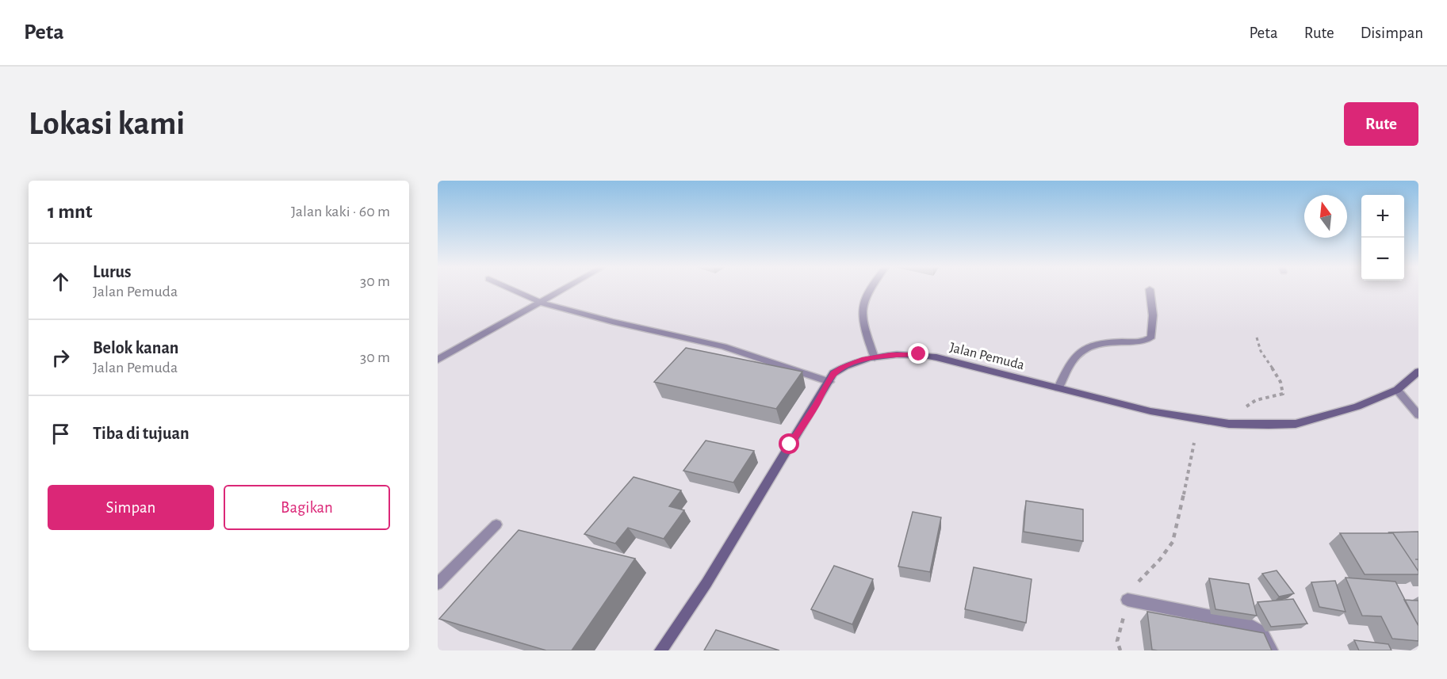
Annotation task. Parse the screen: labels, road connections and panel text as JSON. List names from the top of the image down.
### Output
{
  "streets": {
    "street": ["Jalan Pemuda"]
  },
  "north": "top",
  "page": {
    "header": "Peta",
    "nav": ["Peta", "Rute", "Disimpan"],
    "buttons": [
      "Rute",
      ["Simpan", "Bagikan"]
    ],
    "title": "Lokasi kami",
    "heading": ["1 mnt", "Jalan kaki · 60 m"],
    "map_buttons": ["+", "−"],
    "list": [
      ["Lurus", "Jalan Pemuda", "30 m"],
      ["Belok kanan", "Jalan Pemuda", "30 m"],
      "Tiba di tujuan"
    ]
  }
}
